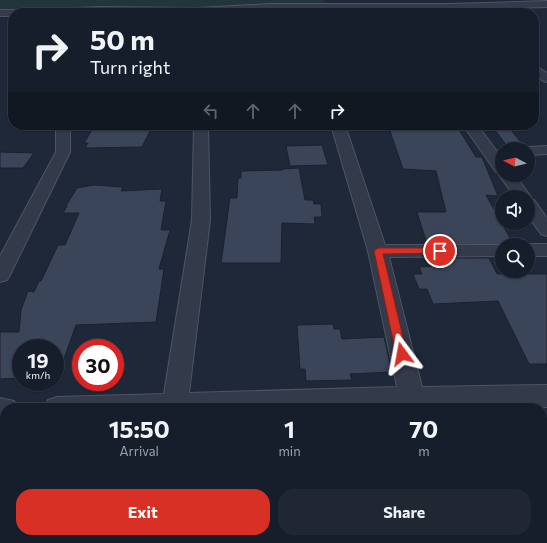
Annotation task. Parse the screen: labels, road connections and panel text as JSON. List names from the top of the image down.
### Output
{
  "north": "left",
  "page": {
    "turn": ["50 m", "Turn right"],
    "speed": "19 km/h",
    "limit": "30",
    "eta": [
      "15:50",
      "Arrival",
      "1",
      "min",
      "70",
      "m"
    ],
    "buttons": ["Exit", "Share"]
  }
}
